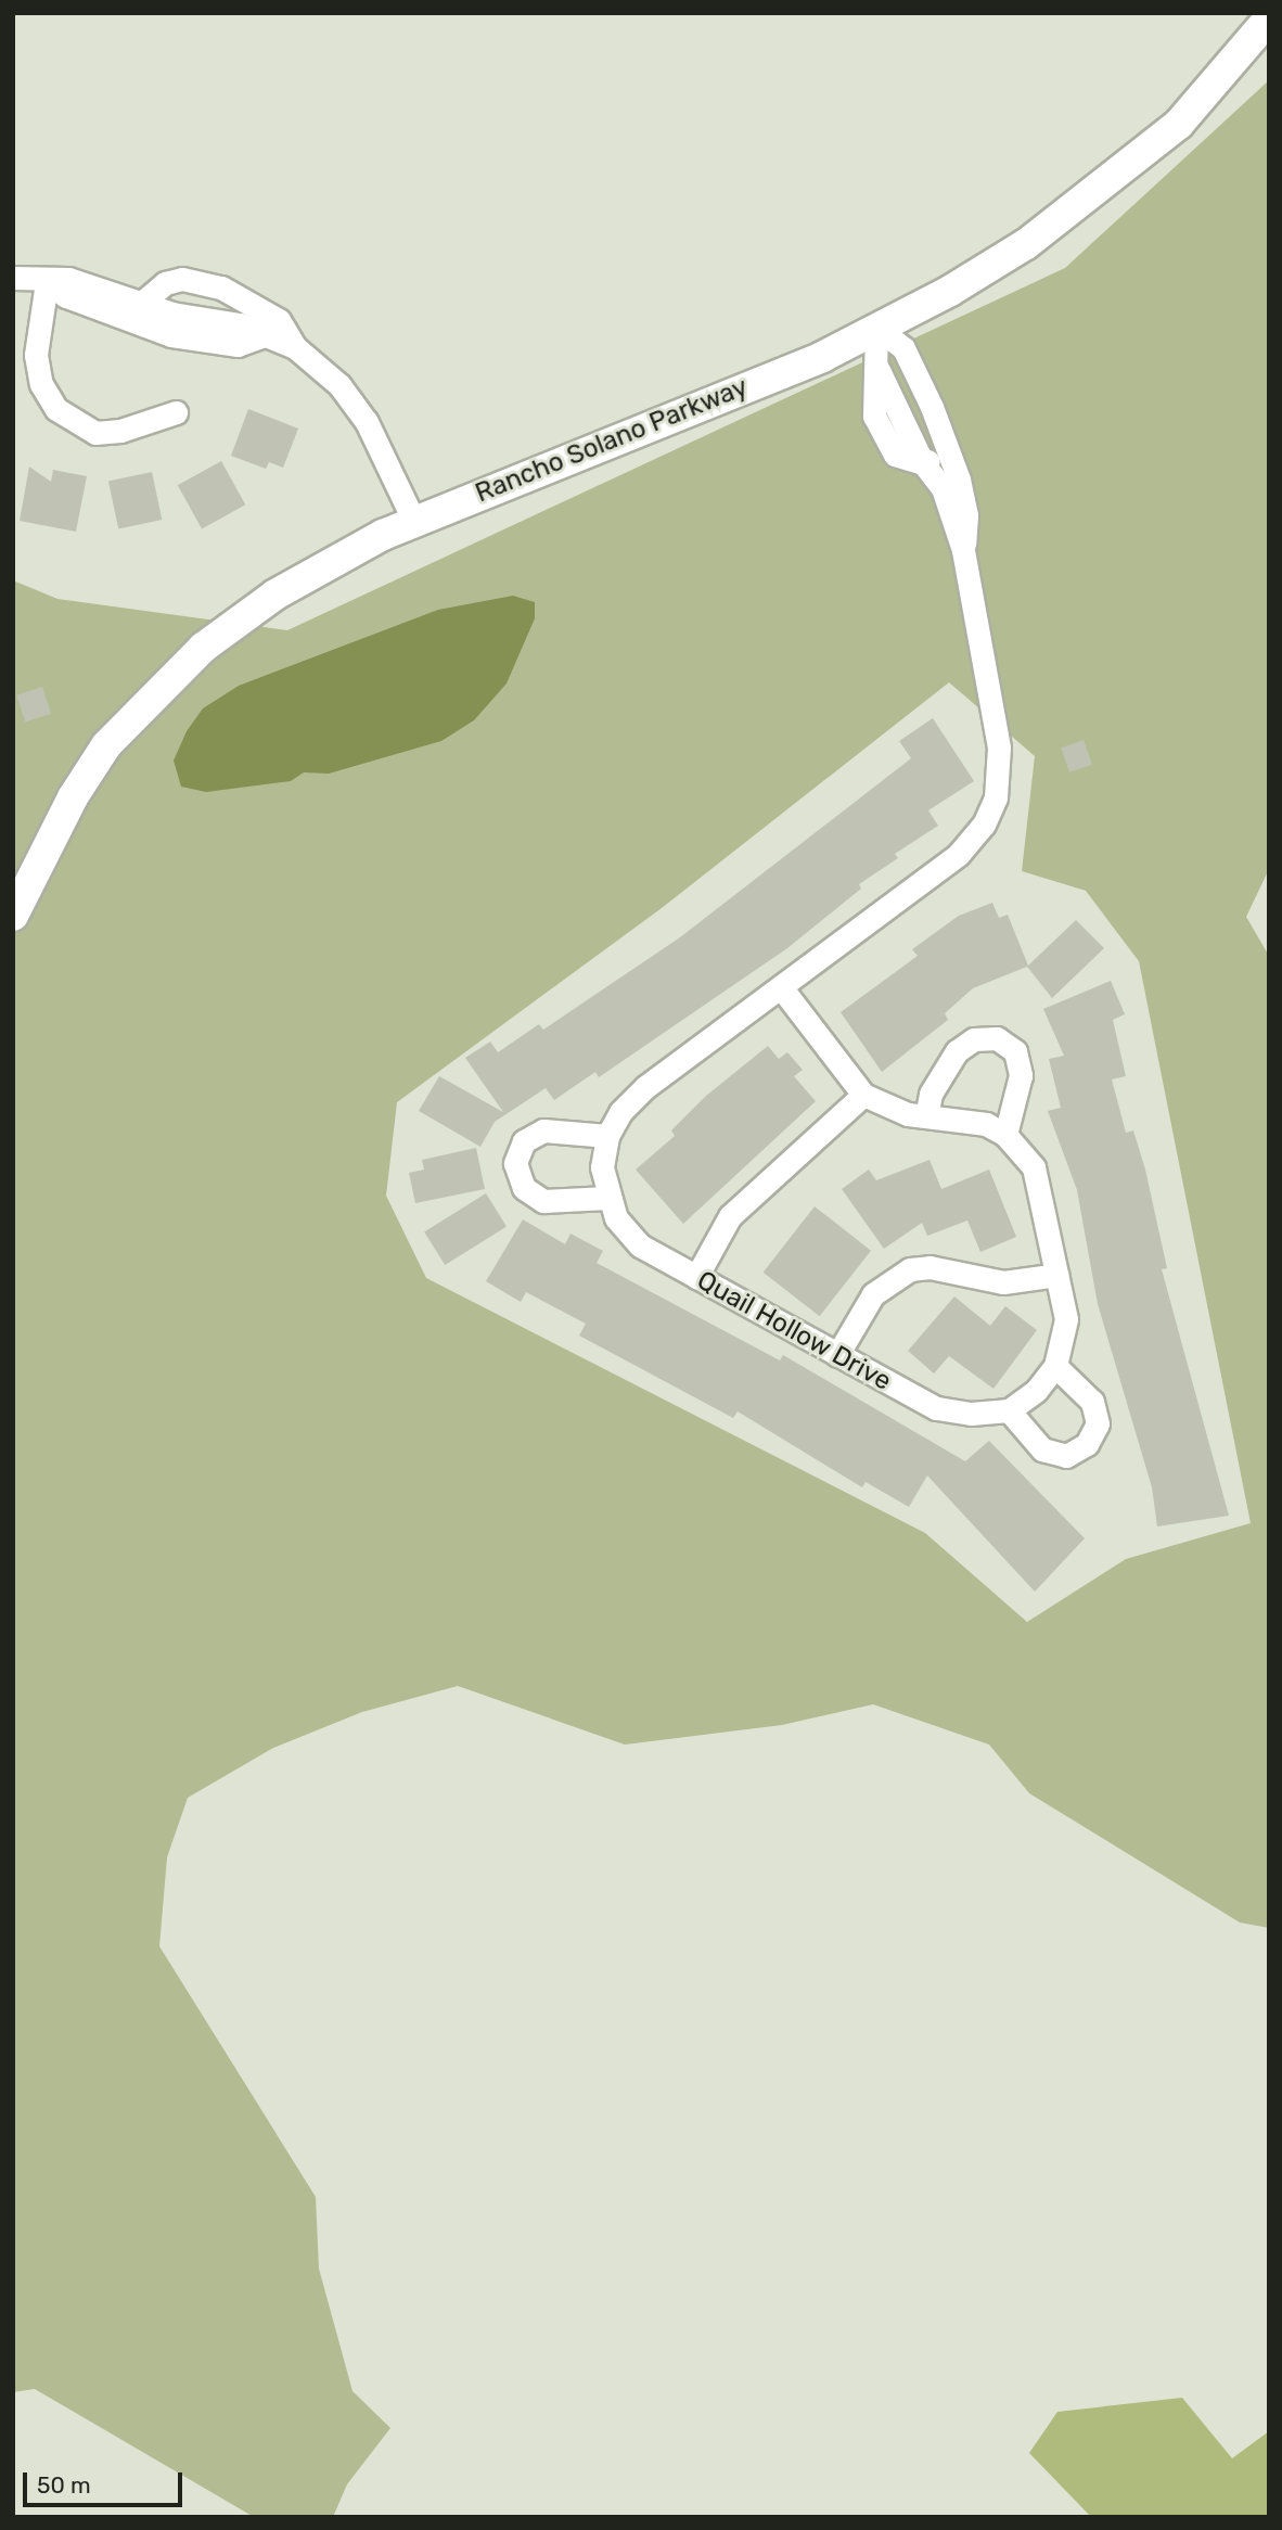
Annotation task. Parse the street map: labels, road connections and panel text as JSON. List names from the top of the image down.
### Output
{
  "streets": {
    "street": ["Rancho Solano Parkway", "Quail Hollow Drive"]
  },
  "scale_bar": "50 m"
}
